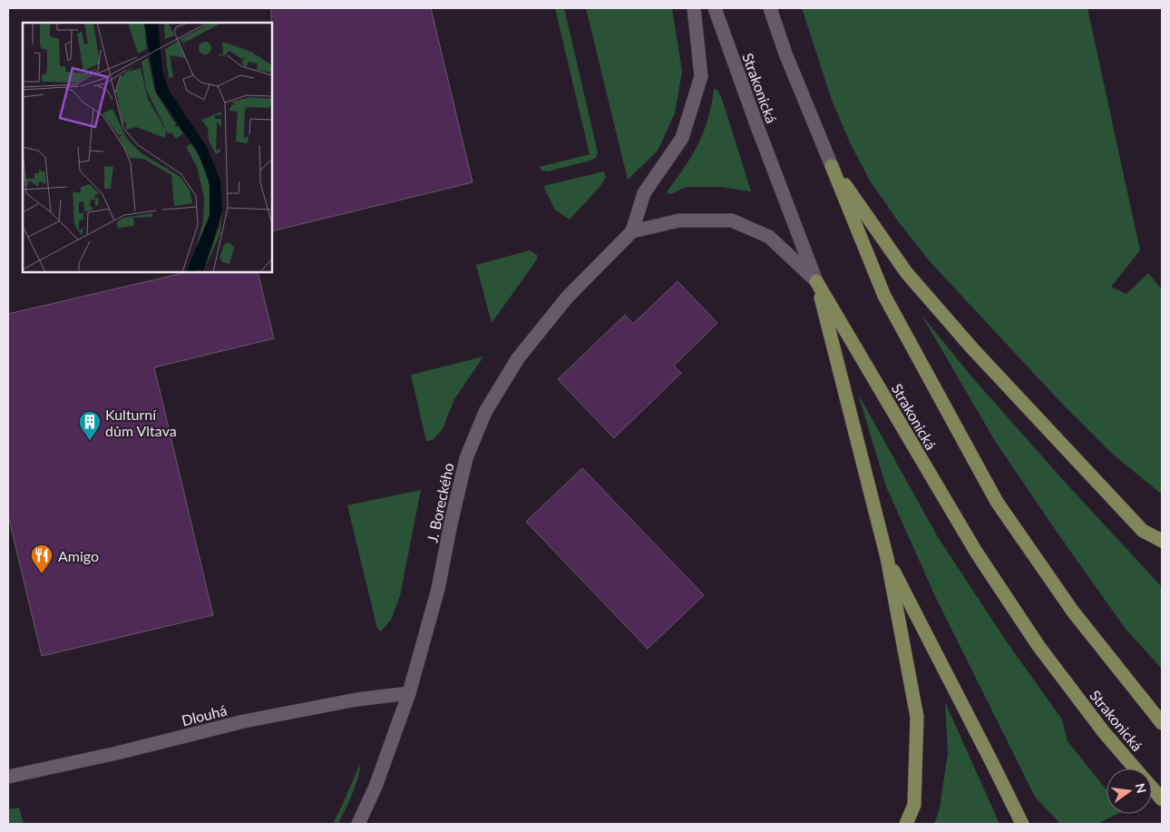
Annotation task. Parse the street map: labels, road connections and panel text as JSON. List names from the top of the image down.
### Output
{
  "streets": {
    "main road": ["Strakonická"],
    "street": ["J. Boreckého", "Dlouhá"]
  },
  "crossings": [
    ["J. Boreckého", "Dlouhá"]
  ],
  "places": {
    "building": ["Kulturní dům Vltava"],
    "restaurant": ["Amigo"]
  },
  "north": "right"
}
